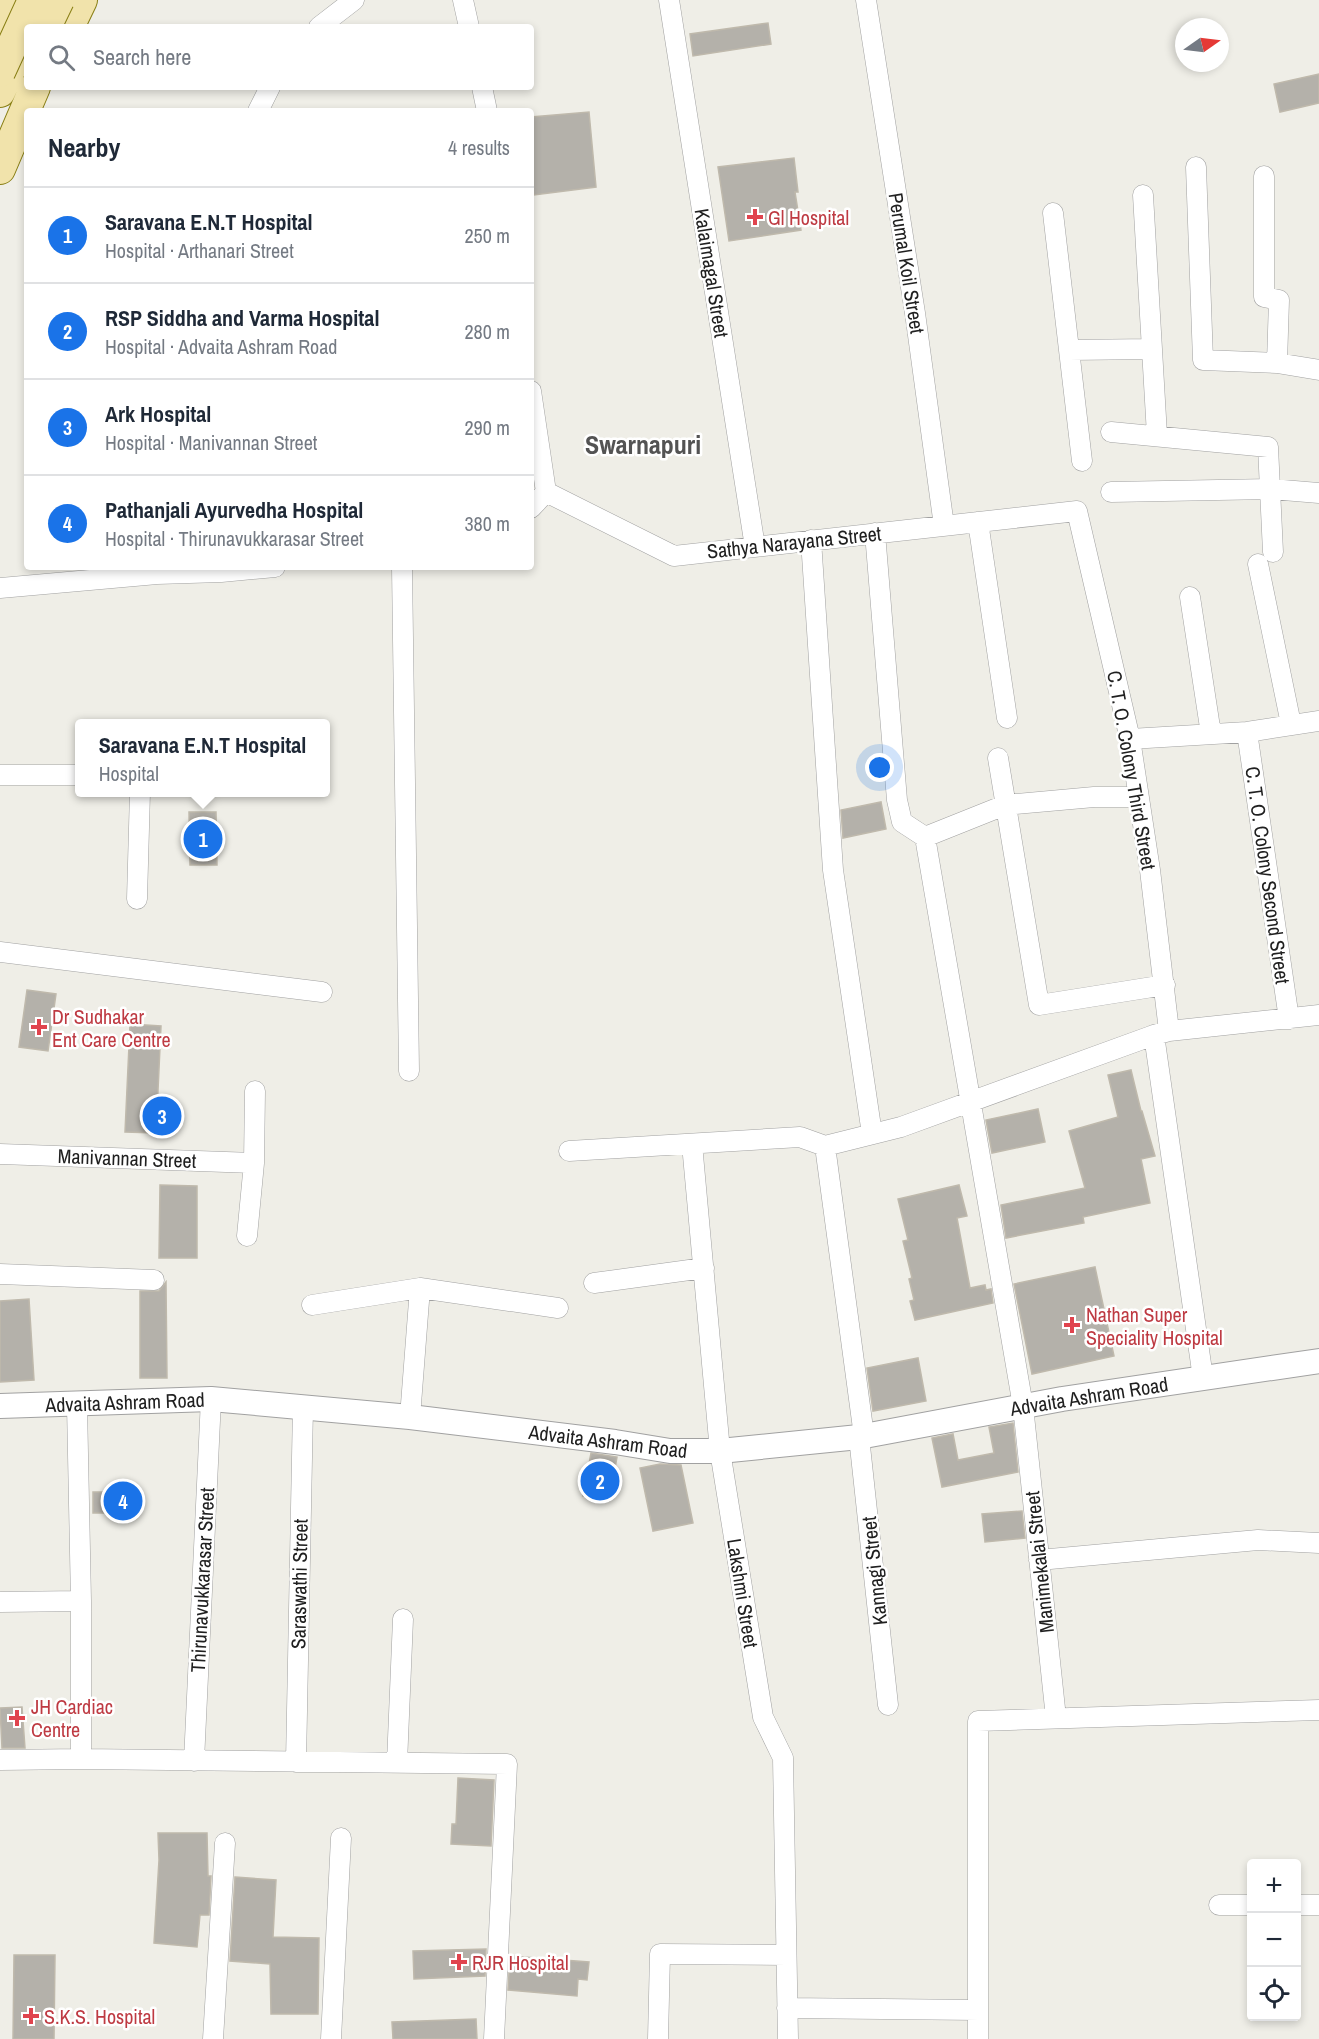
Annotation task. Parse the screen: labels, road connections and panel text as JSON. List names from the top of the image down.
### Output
{
  "streets": {
    "street": [
      "Perumal Koil Street",
      "Kalaimagal Street",
      "Sathya Narayana Street",
      "C. T. O. Colony Third Street",
      "C. T. O. Colony Second Street",
      "Manivannan Street",
      "Advaita Ashram Road",
      "Manimekalai Street",
      "Kannagi Street",
      "Thirunavukkarasar Street",
      "Saraswathi Street",
      "Lakshmi Street"
    ]
  },
  "crossings": [
    ["Perumal Koil Street", "Sathya Narayana Street"],
    ["Kalaimagal Street", "Sathya Narayana Street"],
    ["Sathya Narayana Street", "C. T. O. Colony Third Street"],
    ["C. T. O. Colony Third Street", "Advaita Ashram Road"],
    ["Advaita Ashram Road", "Manimekalai Street"],
    ["Advaita Ashram Road", "Kannagi Street"],
    ["Advaita Ashram Road", "Thirunavukkarasar Street"],
    ["Advaita Ashram Road", "Saraswathi Street"],
    ["Advaita Ashram Road", "Lakshmi Street"]
  ],
  "districts": ["Swarnapuri"],
  "places": {
    "health": [
      "Gl Hospital",
      "Dr Sudhakar Ent Care Centre",
      "Nathan Super Speciality Hospital",
      "JH Cardiac Centre",
      "RJR Hospital",
      "S.K.S. Hospital"
    ]
  },
  "north": "right",
  "page": {
    "search": "Search here",
    "heading": ["Nearby", "4 results"],
    "list": [
      {
        "mark": "1",
        "name": "Saravana E.N.T Hospital",
        "note": "Hospital · Arthanari Street",
        "value": "250 m"
      },
      {
        "mark": "2",
        "name": "RSP Siddha and Varma Hospital",
        "note": "Hospital · Advaita Ashram Road",
        "value": "280 m"
      },
      {
        "mark": "3",
        "name": "Ark Hospital",
        "note": "Hospital · Manivannan Street",
        "value": "290 m"
      },
      {
        "mark": "4",
        "name": "Pathanjali Ayurvedha Hospital",
        "note": "Hospital · Thirunavukkarasar Street",
        "value": "380 m"
      }
    ],
    "popup": ["Saravana E.N.T Hospital", "Hospital"],
    "pins": [
      "1",
      "3",
      "2",
      "4"
    ],
    "map_buttons": ["+", "−"]
  }
}
